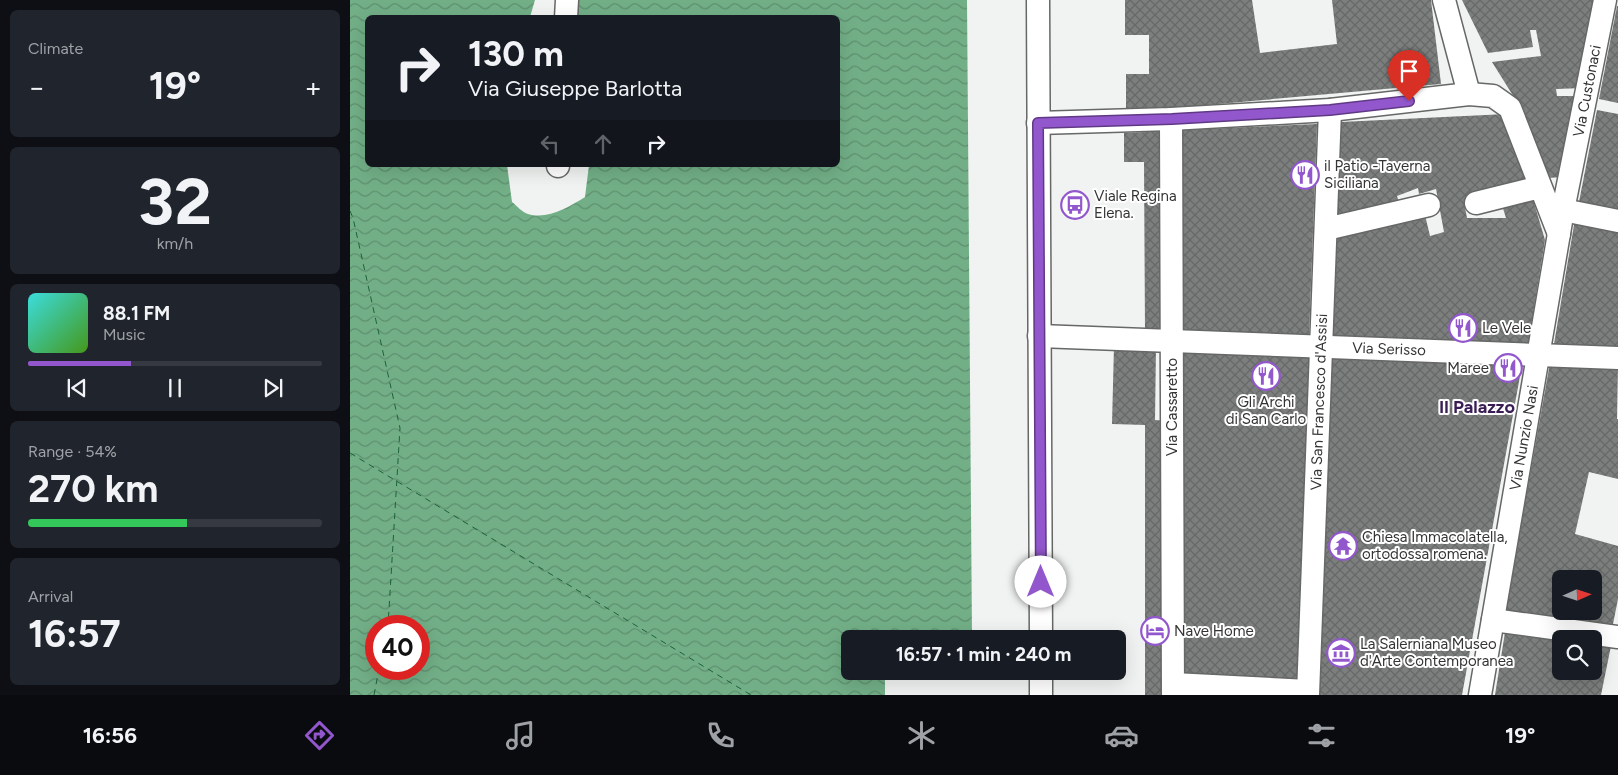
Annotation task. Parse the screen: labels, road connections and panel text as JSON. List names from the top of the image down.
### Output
{
  "streets": {
    "street": [
      "Via Custonaci",
      "Via Serisso",
      "Via San Francesco d'Assisi",
      "Via Cassaretto",
      "Via Nunzio Nasi"
    ]
  },
  "crossings": [
    ["Via Custonaci", "Via Nunzio Nasi"],
    ["Via Serisso", "Via San Francesco d'Assisi"],
    ["Via Serisso", "Via Cassaretto"],
    ["Via Serisso", "Via Nunzio Nasi"]
  ],
  "districts": ["Il Palazzo"],
  "places": {
    "restaurant": [
      "il Patio -Taverna Siciliana",
      "Le Vele",
      "Maree",
      "Gli Archi di San Carlo"
    ],
    "bus stop": ["Viale Regina Elena."],
    "temple": ["Chiesa Immacolatella, ortodossa romena."],
    "hotel": ["Nave Home"],
    "museum": ["La Salerniana Museo d'Arte Contemporanea"]
  },
  "north": "right",
  "page": {
    "tile": [
      "Climate",
      ["32", "km/h"],
      ["Range · 54%", "270 km"],
      ["Arrival", "16:57"]
    ],
    "turn": ["130 m", "Via Giuseppe Barlotta"],
    "heat": ["−", "19°", "+"],
    "song": ["88.1 FM", "Music"],
    "limit": "40",
    "trip": "16:57 · 1 min · 240 m",
    "tabs": ["16:56", "19°"]
  }
}
